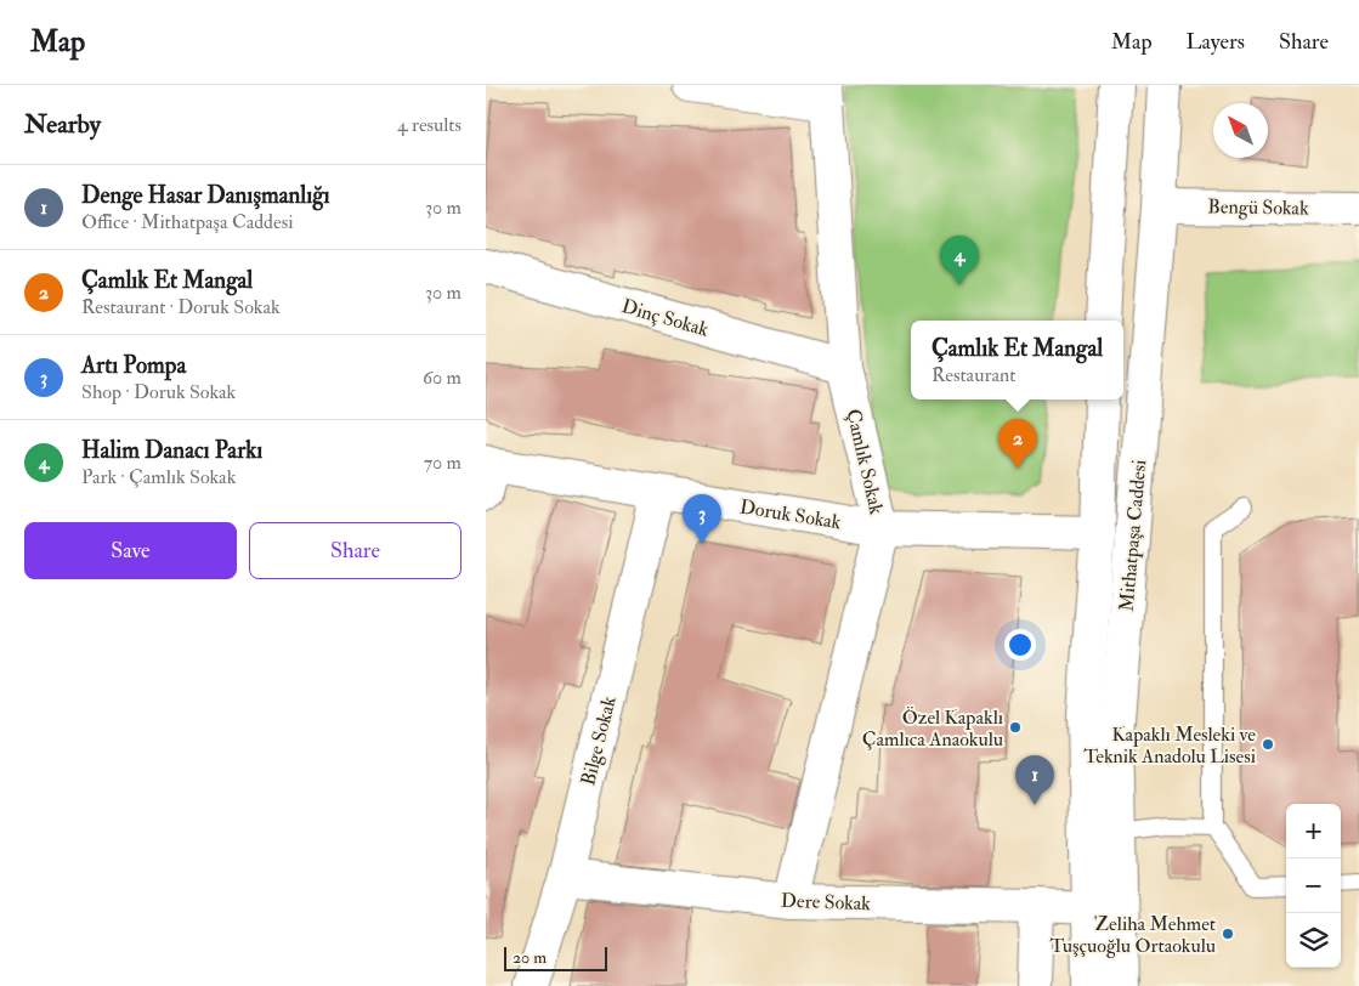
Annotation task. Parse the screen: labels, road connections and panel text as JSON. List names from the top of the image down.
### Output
{
  "streets": {
    "street": [
      "Bengü Sokak",
      "Dinç Sokak",
      "Çamlık Sokak",
      "Doruk Sokak",
      "Mithatpaşa Caddesi",
      "Bilge Sokak",
      "Dere Sokak"
    ]
  },
  "crossings": [
    ["Bengü Sokak", "Mithatpaşa Caddesi"],
    ["Dinç Sokak", "Çamlık Sokak"],
    ["Çamlık Sokak", "Doruk Sokak"],
    ["Çamlık Sokak", "Dere Sokak"],
    ["Doruk Sokak", "Mithatpaşa Caddesi"],
    ["Doruk Sokak", "Bilge Sokak"],
    ["Mithatpaşa Caddesi", "Dere Sokak"],
    ["Bilge Sokak", "Dere Sokak"]
  ],
  "places": ["Özel Kapaklı Çamlıca Anaokulu", "Kapaklı Mesleki ve Teknik Anadolu Lisesi", "Zeliha Mehmet Tuşçuoğlu Ortaokulu"],
  "scale_bar": "20 m",
  "north": "top left",
  "page": {
    "header": "Map",
    "nav": ["Map", "Layers", "Share"],
    "heading": ["Nearby", "4 results"],
    "list": [
      {
        "mark": "1",
        "name": "Denge Hasar Danışmanlığı",
        "note": "Office · Mithatpaşa Caddesi",
        "value": "30 m"
      },
      {
        "mark": "2",
        "name": "Çamlık Et Mangal",
        "note": "Restaurant · Doruk Sokak",
        "value": "30 m"
      },
      {
        "mark": "3",
        "name": "Artı Pompa",
        "note": "Shop · Doruk Sokak",
        "value": "60 m"
      },
      {
        "mark": "4",
        "name": "Halim Danacı Parkı",
        "note": "Park · Çamlık Sokak",
        "value": "70 m"
      }
    ],
    "pins": [
      "4",
      "2",
      "3",
      "1"
    ],
    "popup": ["Çamlık Et Mangal", "Restaurant"],
    "buttons": ["Save", "Share"],
    "map_buttons": ["+", "−"],
    "scale": "20 m"
  }
}
